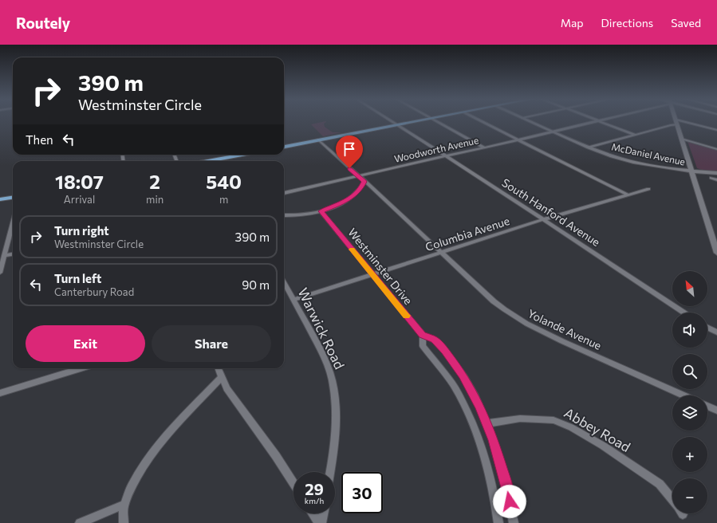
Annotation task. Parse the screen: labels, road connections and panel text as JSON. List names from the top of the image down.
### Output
{
  "streets": {
    "street": [
      "Woodworth Avenue",
      "McDaniel Avenue",
      "South Hanford Avenue",
      "Columbia Avenue",
      "Westminster Drive",
      "Warwick Road",
      "Yolande Avenue",
      "Abbey Road"
    ]
  },
  "crossings": [
    ["Woodworth Avenue", "McDaniel Avenue"],
    ["Woodworth Avenue", "South Hanford Avenue"],
    ["Woodworth Avenue", "Yolande Avenue"],
    ["South Hanford Avenue", "Columbia Avenue"],
    ["Columbia Avenue", "Westminster Drive"],
    ["Columbia Avenue", "Warwick Road"],
    ["Columbia Avenue", "Yolande Avenue"],
    ["Westminster Drive", "Abbey Road"]
  ],
  "north": "top left",
  "page": {
    "header": "Routely",
    "nav": ["Map", "Directions", "Saved"],
    "turn": ["390 m", "Westminster Circle"],
    "then": "Then",
    "eta": [
      "18:07",
      "Arrival",
      "2",
      "min",
      "540",
      "m"
    ],
    "list": [
      {
        "name": "Turn right",
        "note": "Westminster Circle",
        "value": "390 m"
      },
      {
        "name": "Turn left",
        "note": "Canterbury Road",
        "value": "90 m"
      }
    ],
    "map_buttons": ["+", "−"],
    "buttons": ["Exit", "Share"],
    "speed": "29 km/h",
    "limit": "30"
  }
}
